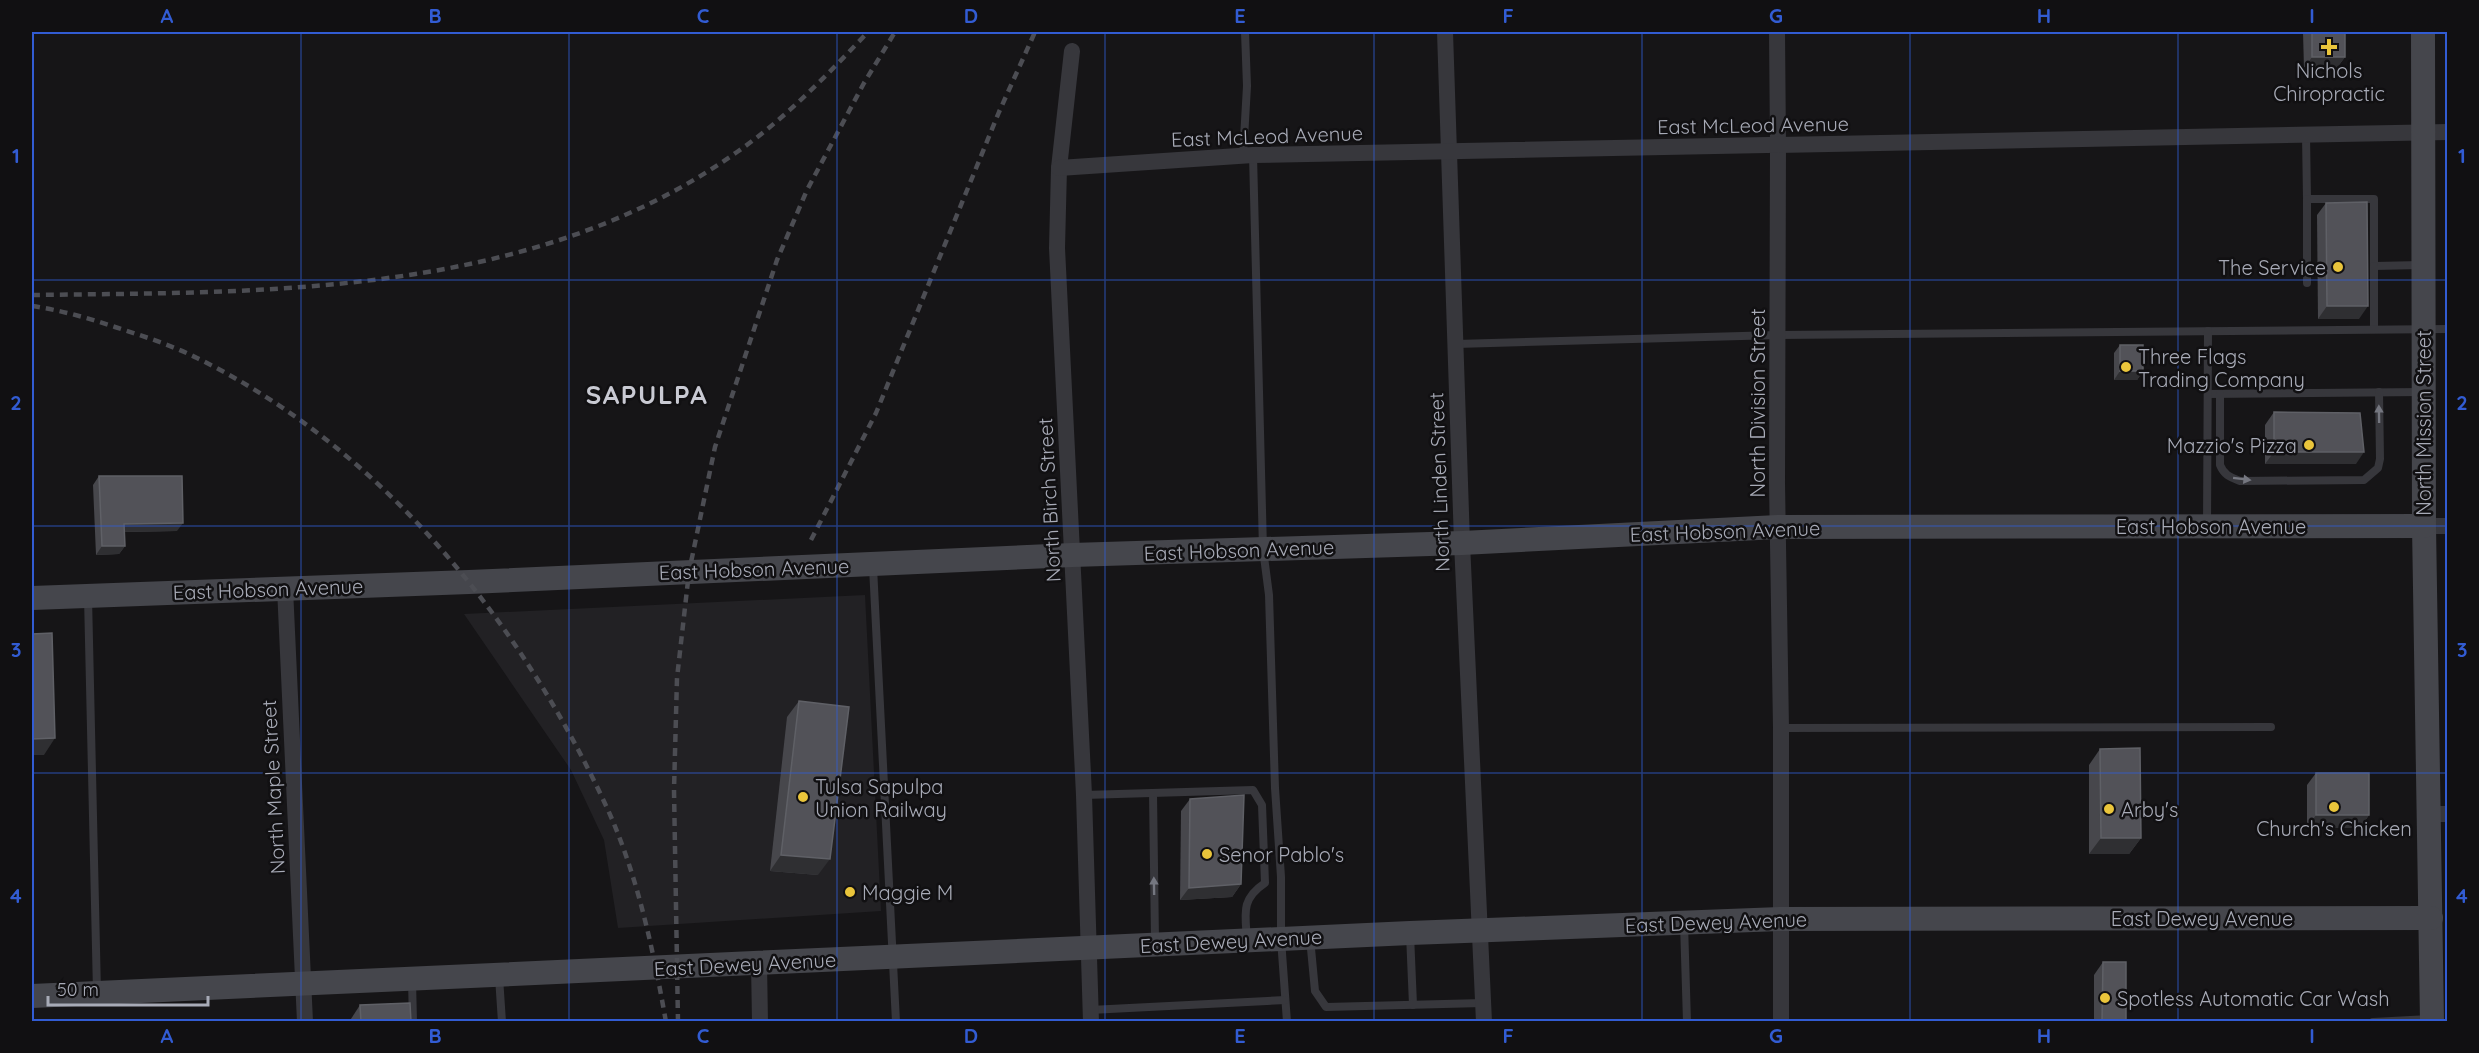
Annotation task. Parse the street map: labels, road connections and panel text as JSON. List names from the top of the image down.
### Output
{
  "streets": {
    "main road": ["North Mission Street", "East Hobson Avenue", "East Dewey Avenue"],
    "street": [
      "East McLeod Avenue",
      "North Division Street",
      "North Linden Street",
      "North Birch Street",
      "North Maple Street"
    ]
  },
  "crossings": [
    ["East McLeod Avenue", "North Division Street"],
    ["East McLeod Avenue", "North Mission Street"],
    ["East McLeod Avenue", "North Linden Street"],
    ["East McLeod Avenue", "North Birch Street"],
    ["North Division Street", "East Hobson Avenue"],
    ["North Division Street", "East Dewey Avenue"],
    ["North Mission Street", "East Hobson Avenue"],
    ["North Mission Street", "East Dewey Avenue"],
    ["North Linden Street", "East Hobson Avenue"],
    ["North Linden Street", "East Dewey Avenue"],
    ["North Birch Street", "East Hobson Avenue"],
    ["North Birch Street", "East Dewey Avenue"],
    ["East Hobson Avenue", "North Maple Street"],
    ["North Maple Street", "East Dewey Avenue"]
  ],
  "districts": ["SAPULPA"],
  "places": {
    "health": ["Nichols Chiropractic"],
    "other": [
      "The Service",
      "Three Flags Trading Company",
      "Mazzio's Pizza",
      "Tulsa Sapulpa Union Railway",
      "Church's Chicken",
      "Arby's",
      "Senor Pablo's",
      "Maggie M",
      "Spotless Automatic Car Wash"
    ]
  },
  "scale_bar": "50 m",
  "grid": {
    "columns": [
      "A",
      "B",
      "C",
      "D",
      "E",
      "F",
      "G",
      "H",
      "I"
    ],
    "rows": [
      "1",
      "2",
      "3",
      "4"
    ]
  }
}
